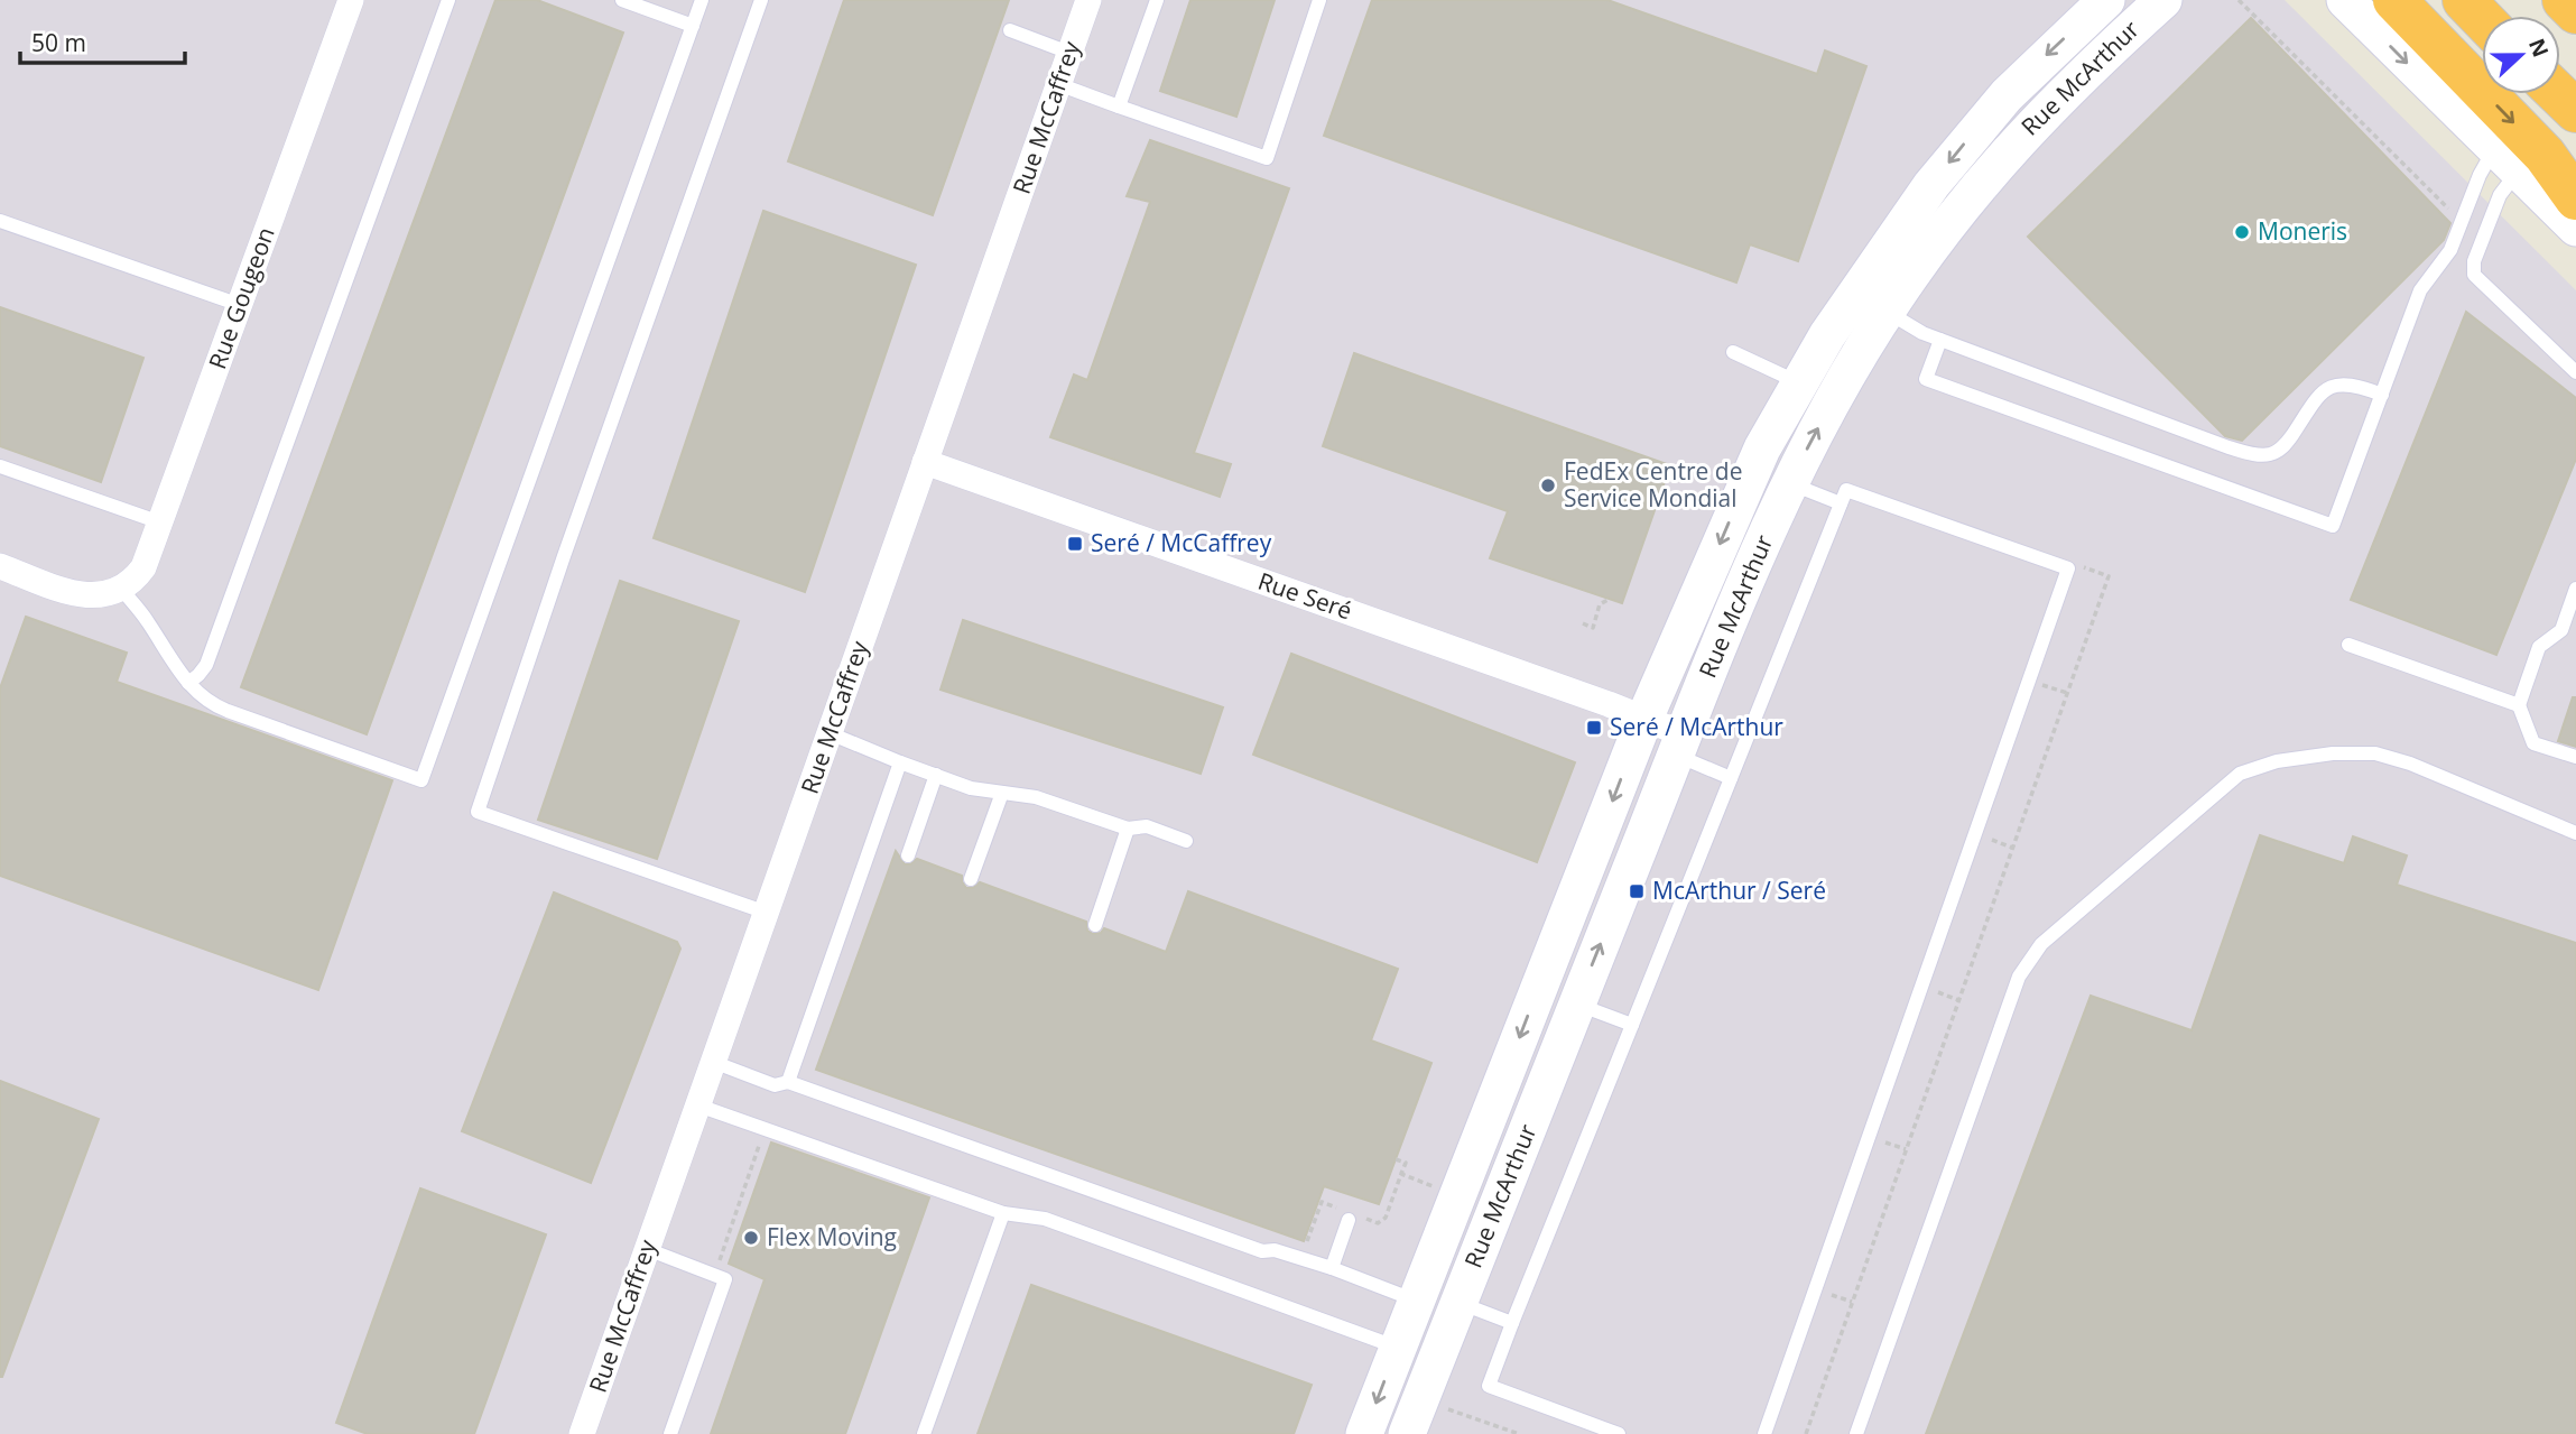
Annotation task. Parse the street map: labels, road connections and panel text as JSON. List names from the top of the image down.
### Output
{
  "streets": {
    "street": [
      "Rue McArthur",
      "Rue McCaffrey",
      "Rue Gougeon",
      "Rue Seré"
    ]
  },
  "crossings": [
    ["Rue McArthur", "Rue Seré"],
    ["Rue McCaffrey", "Rue Seré"]
  ],
  "places": {
    "other": ["Moneris", "FedEx Centre de Service Mondial", "Flex Moving"],
    "transit": ["Seré / McCaffrey", "Seré / McArthur", "McArthur / Seré"]
  },
  "scale_bar": "50 m",
  "north": "right"
}
